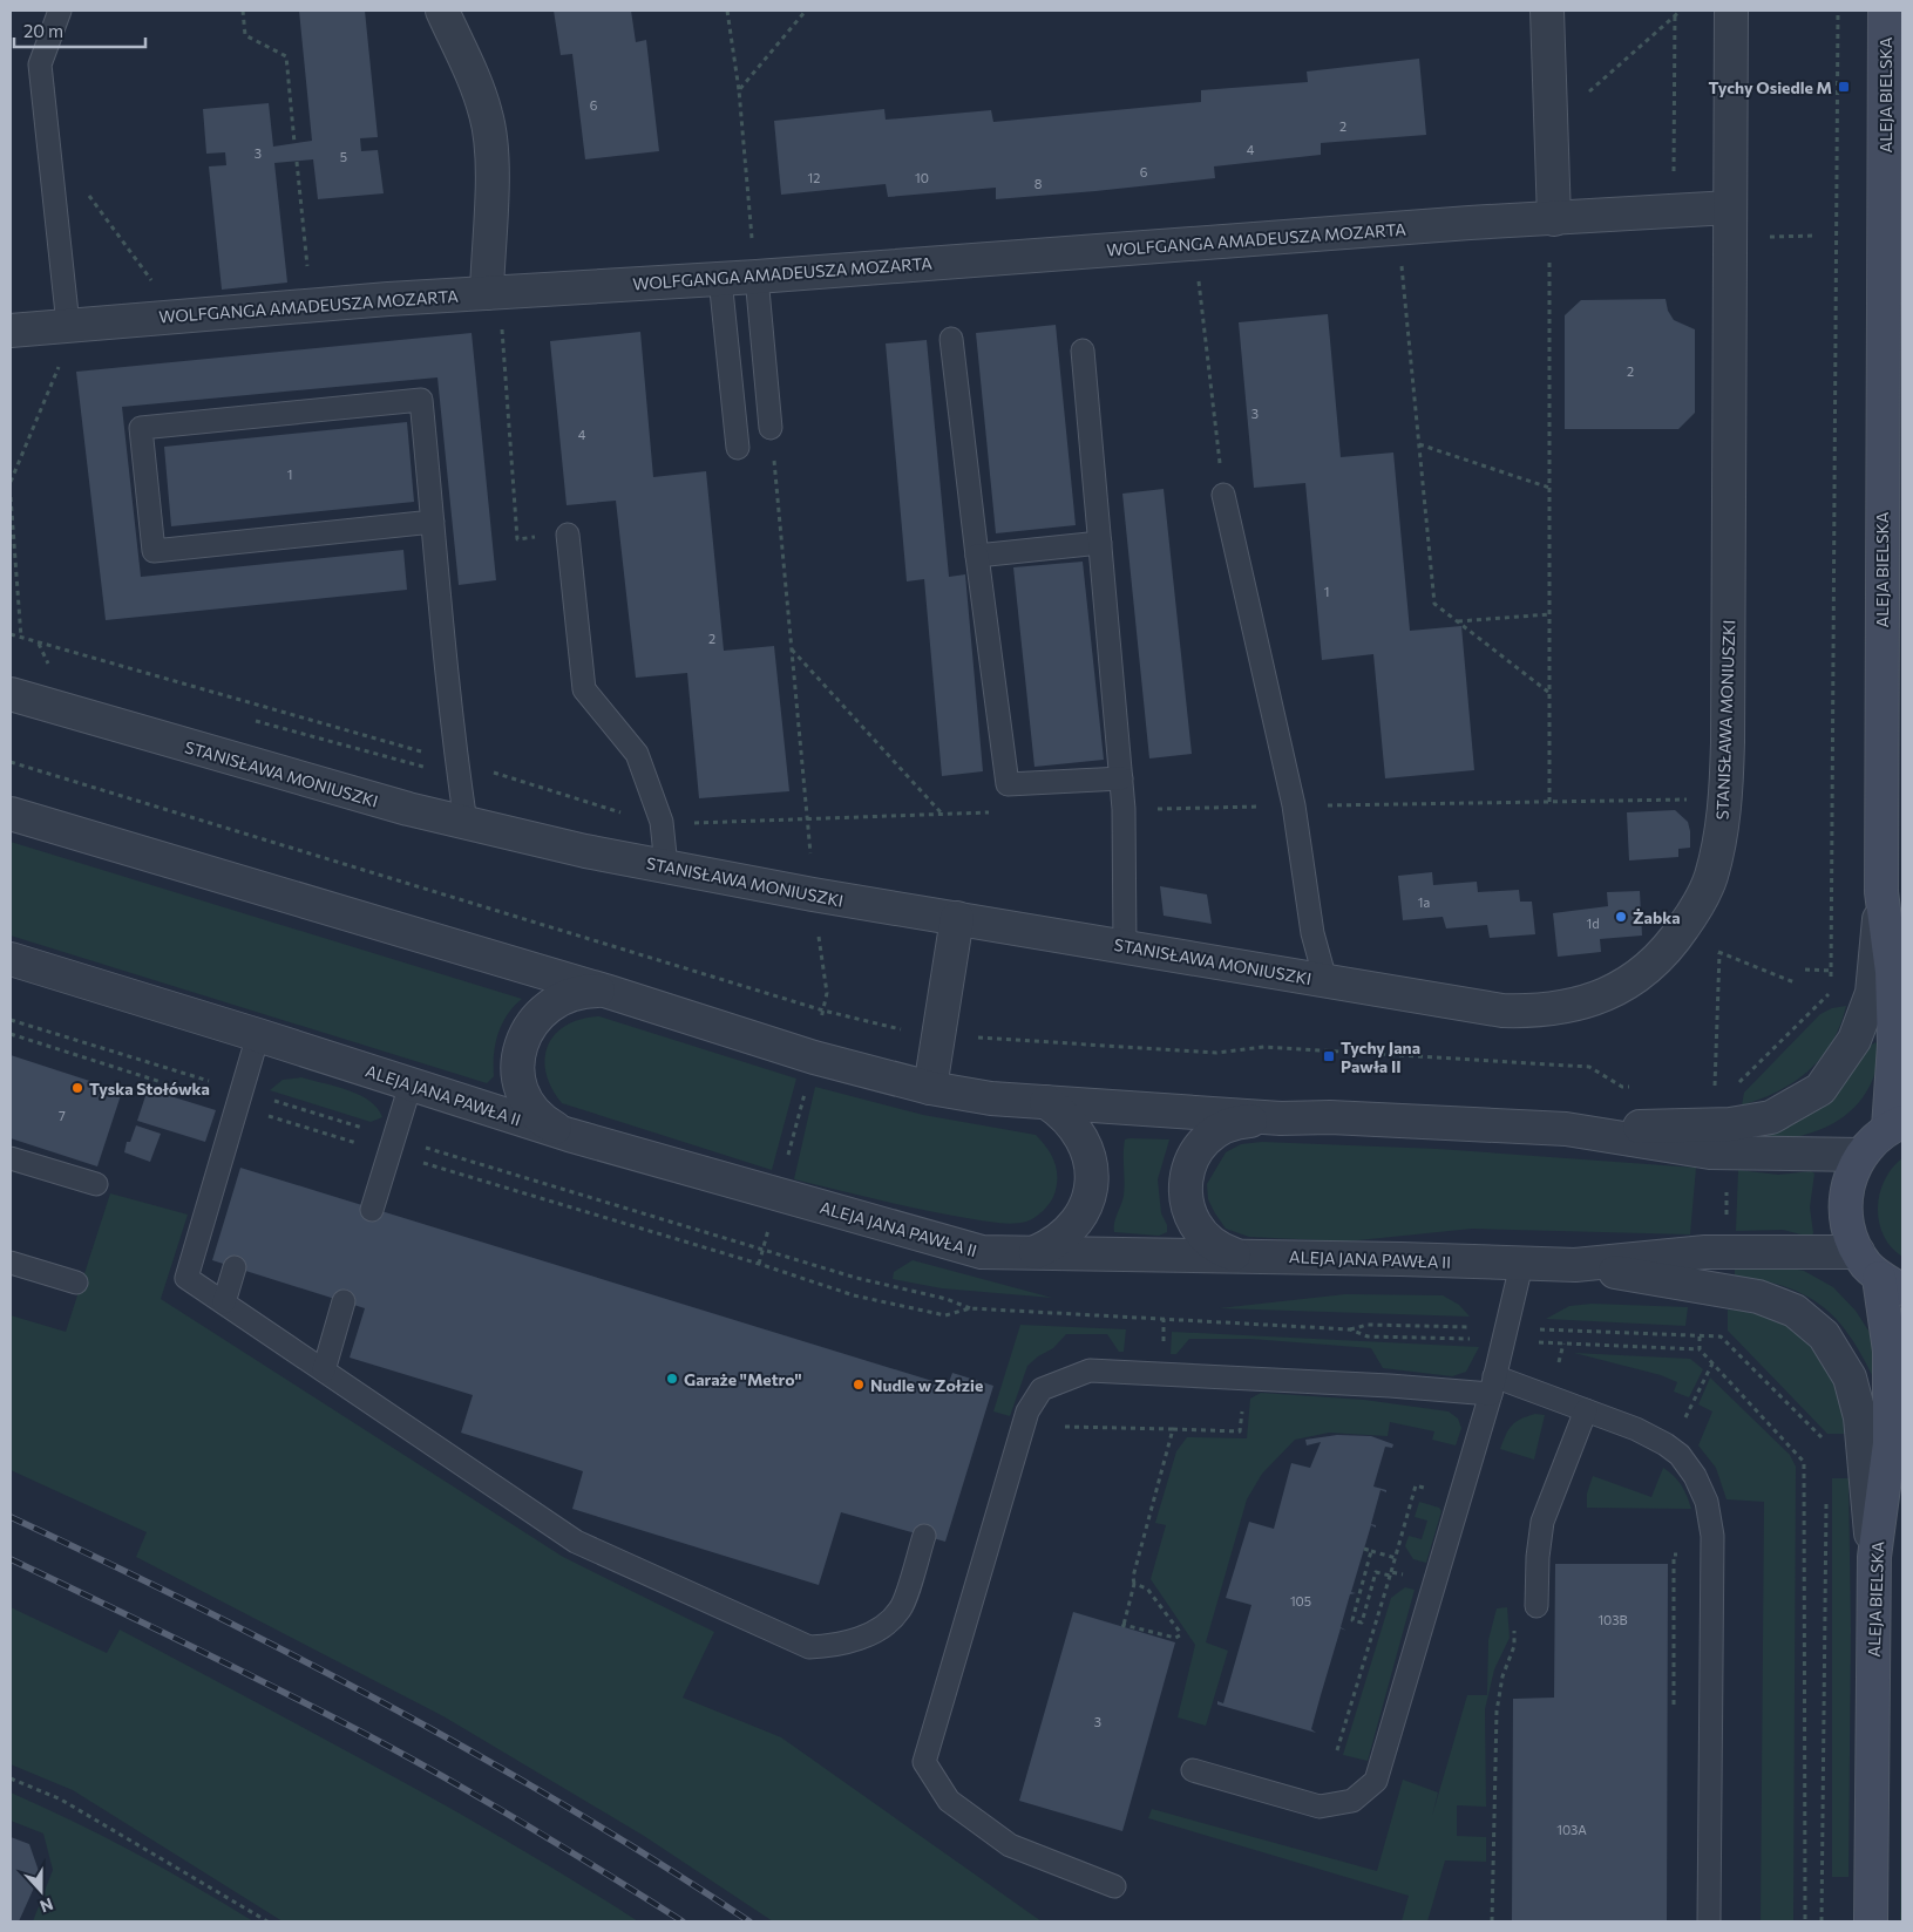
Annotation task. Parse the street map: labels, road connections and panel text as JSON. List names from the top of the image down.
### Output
{
  "streets": {
    "main road": ["ALEJA BIELSKA"],
    "street": ["WOLFGANGA AMADEUSZA MOZARTA", "STANISŁAWA MONIUSZKI", "ALEJA JANA PAWŁA II"]
  },
  "places": {
    "transit": ["Tychy Osiedle M", "Tychy Jana Pawła II"],
    "other": [
      "Żabka",
      "Tyska Stołówka",
      "Garaże \"Metro\"",
      "Nudle w Zołzie"
    ]
  },
  "house_numbers": [
    "6",
    "2",
    "4",
    "3",
    "5",
    "6",
    "12",
    "10",
    "8",
    "2",
    "3",
    "4",
    "1",
    "1",
    "2",
    "1a",
    "1d",
    "7",
    "105",
    "103B",
    "3",
    "103A"
  ],
  "scale_bar": "20 m",
  "north": "bottom"
}
